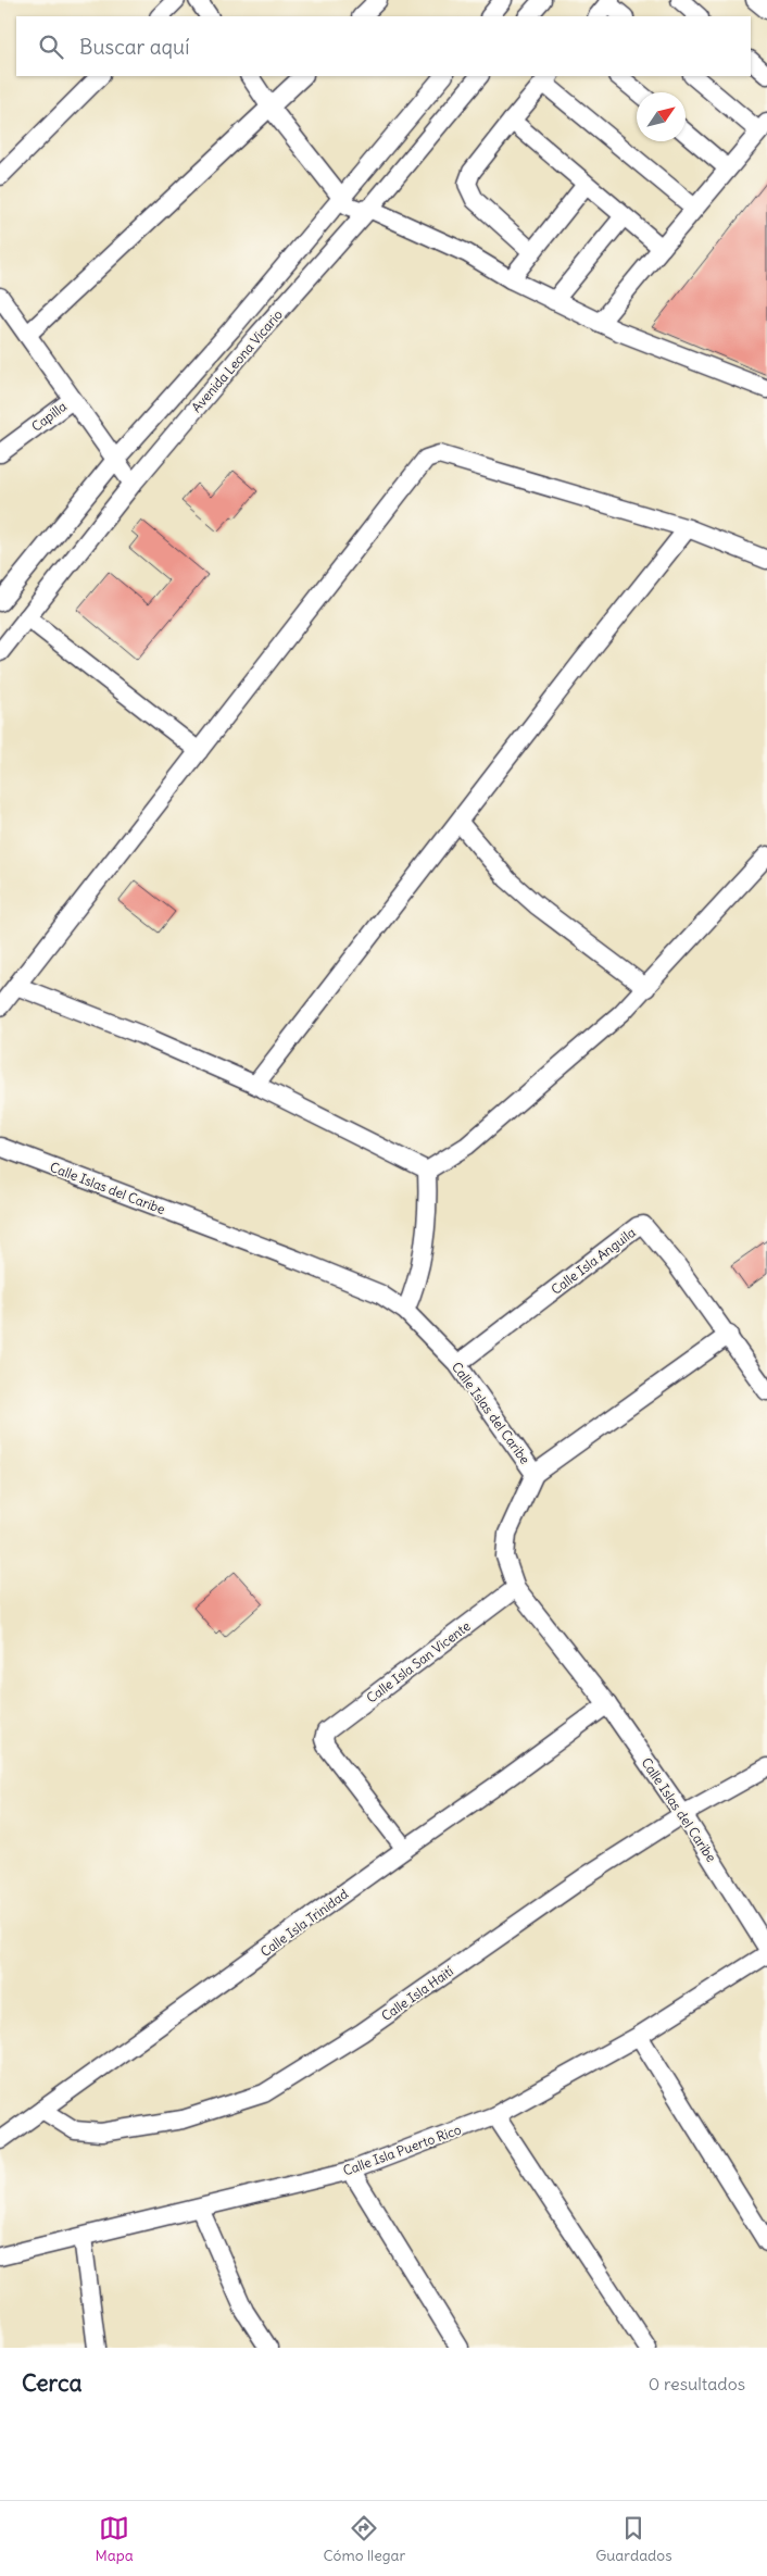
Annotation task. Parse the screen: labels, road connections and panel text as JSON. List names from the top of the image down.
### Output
{
  "streets": {
    "street": [
      "Avenida Leona Vicario",
      "Capilla",
      "Calle Islas del Caribe",
      "Calle Isla Anguila",
      "Calle Isla San Vicente",
      "Calle Isla Trinidad",
      "Calle Isla Haití",
      "Calle Isla Puerto Rico"
    ]
  },
  "crossings": [
    ["Calle Islas del Caribe", "Calle Isla Anguila"],
    ["Calle Islas del Caribe", "Calle Isla San Vicente"],
    ["Calle Islas del Caribe", "Calle Isla Trinidad"],
    ["Calle Islas del Caribe", "Calle Isla Haití"],
    ["Calle Isla San Vicente", "Calle Isla Trinidad"],
    ["Calle Isla Trinidad", "Calle Isla Haití"]
  ],
  "north": "top right",
  "page": {
    "search": "Buscar aquí",
    "heading": ["Cerca", "0 resultados"],
    "nav": ["Mapa", "Cómo llegar", "Guardados"]
  }
}
